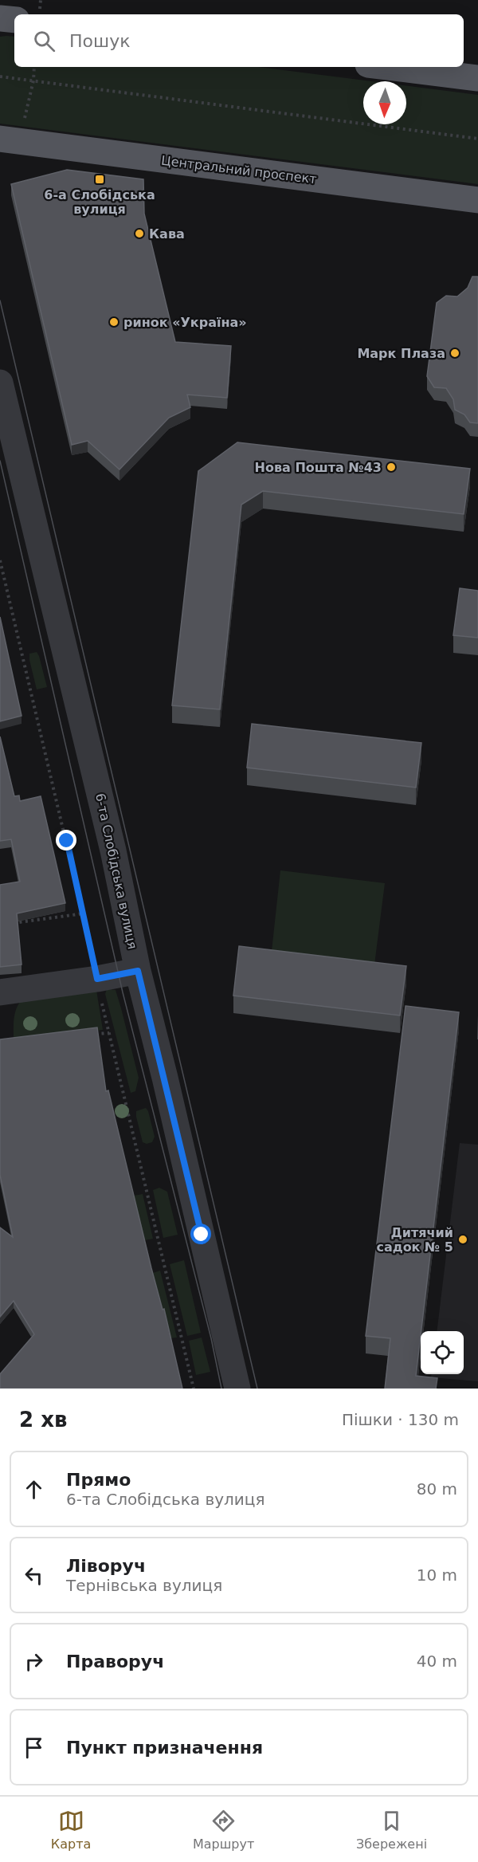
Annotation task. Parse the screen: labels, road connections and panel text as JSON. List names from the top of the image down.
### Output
{
  "streets": {
    "main road": ["Центральний проспект"],
    "street": ["6-та Слобідська вулиця"]
  },
  "places": {
    "transit": ["6-а Слобідська вулиця"],
    "other": [
      "Кава",
      "ринок «Україна»",
      "Марк Плаза",
      "Нова Пошта №43",
      "Дитячий садок № 5"
    ]
  },
  "north": "bottom",
  "page": {
    "search": "Пошук",
    "heading": ["2 хв", "Пішки · 130 m"],
    "list": [
      ["Прямо", "6-та Слобідська вулиця", "80 m"],
      ["Ліворуч", "Тернівська вулиця", "10 m"],
      ["Праворуч", "40 m"],
      "Пункт призначення"
    ],
    "nav": ["Карта", "Маршрут", "Збережені"]
  }
}
